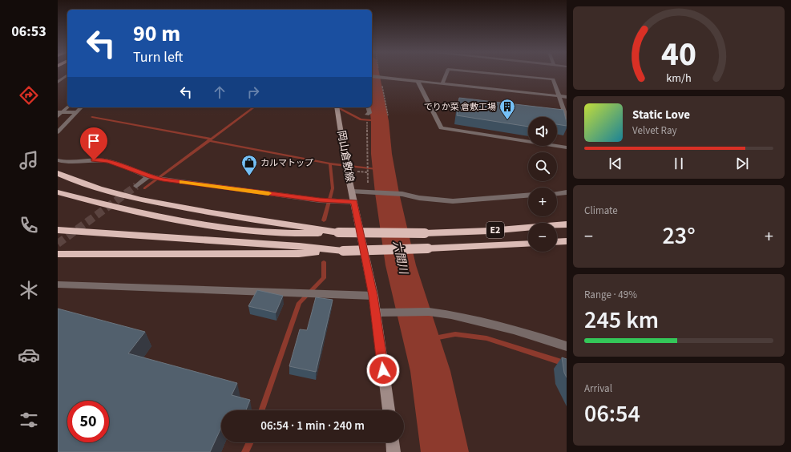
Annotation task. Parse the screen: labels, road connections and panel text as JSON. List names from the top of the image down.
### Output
{
  "streets": {
    "highway": ["E2"],
    "main road": ["岡山倉敷線"]
  },
  "water": ["六間川"],
  "places": {
    "building": ["でりか菜 倉敷工場"],
    "shop": ["カルマトップ"]
  },
  "page": {
    "tabs": "06:53",
    "turn": ["90 m", "Turn left"],
    "song": ["Static Love", "Velvet Ray"],
    "map_buttons": ["+", "−"],
    "tile": [
      "Climate",
      ["Range · 49%", "245 km"],
      ["Arrival", "06:54"]
    ],
    "heat": ["−", "23°", "+"],
    "limit": "50",
    "trip": "06:54 · 1 min · 240 m",
    "gauge": ["40", "km/h"]
  }
}
